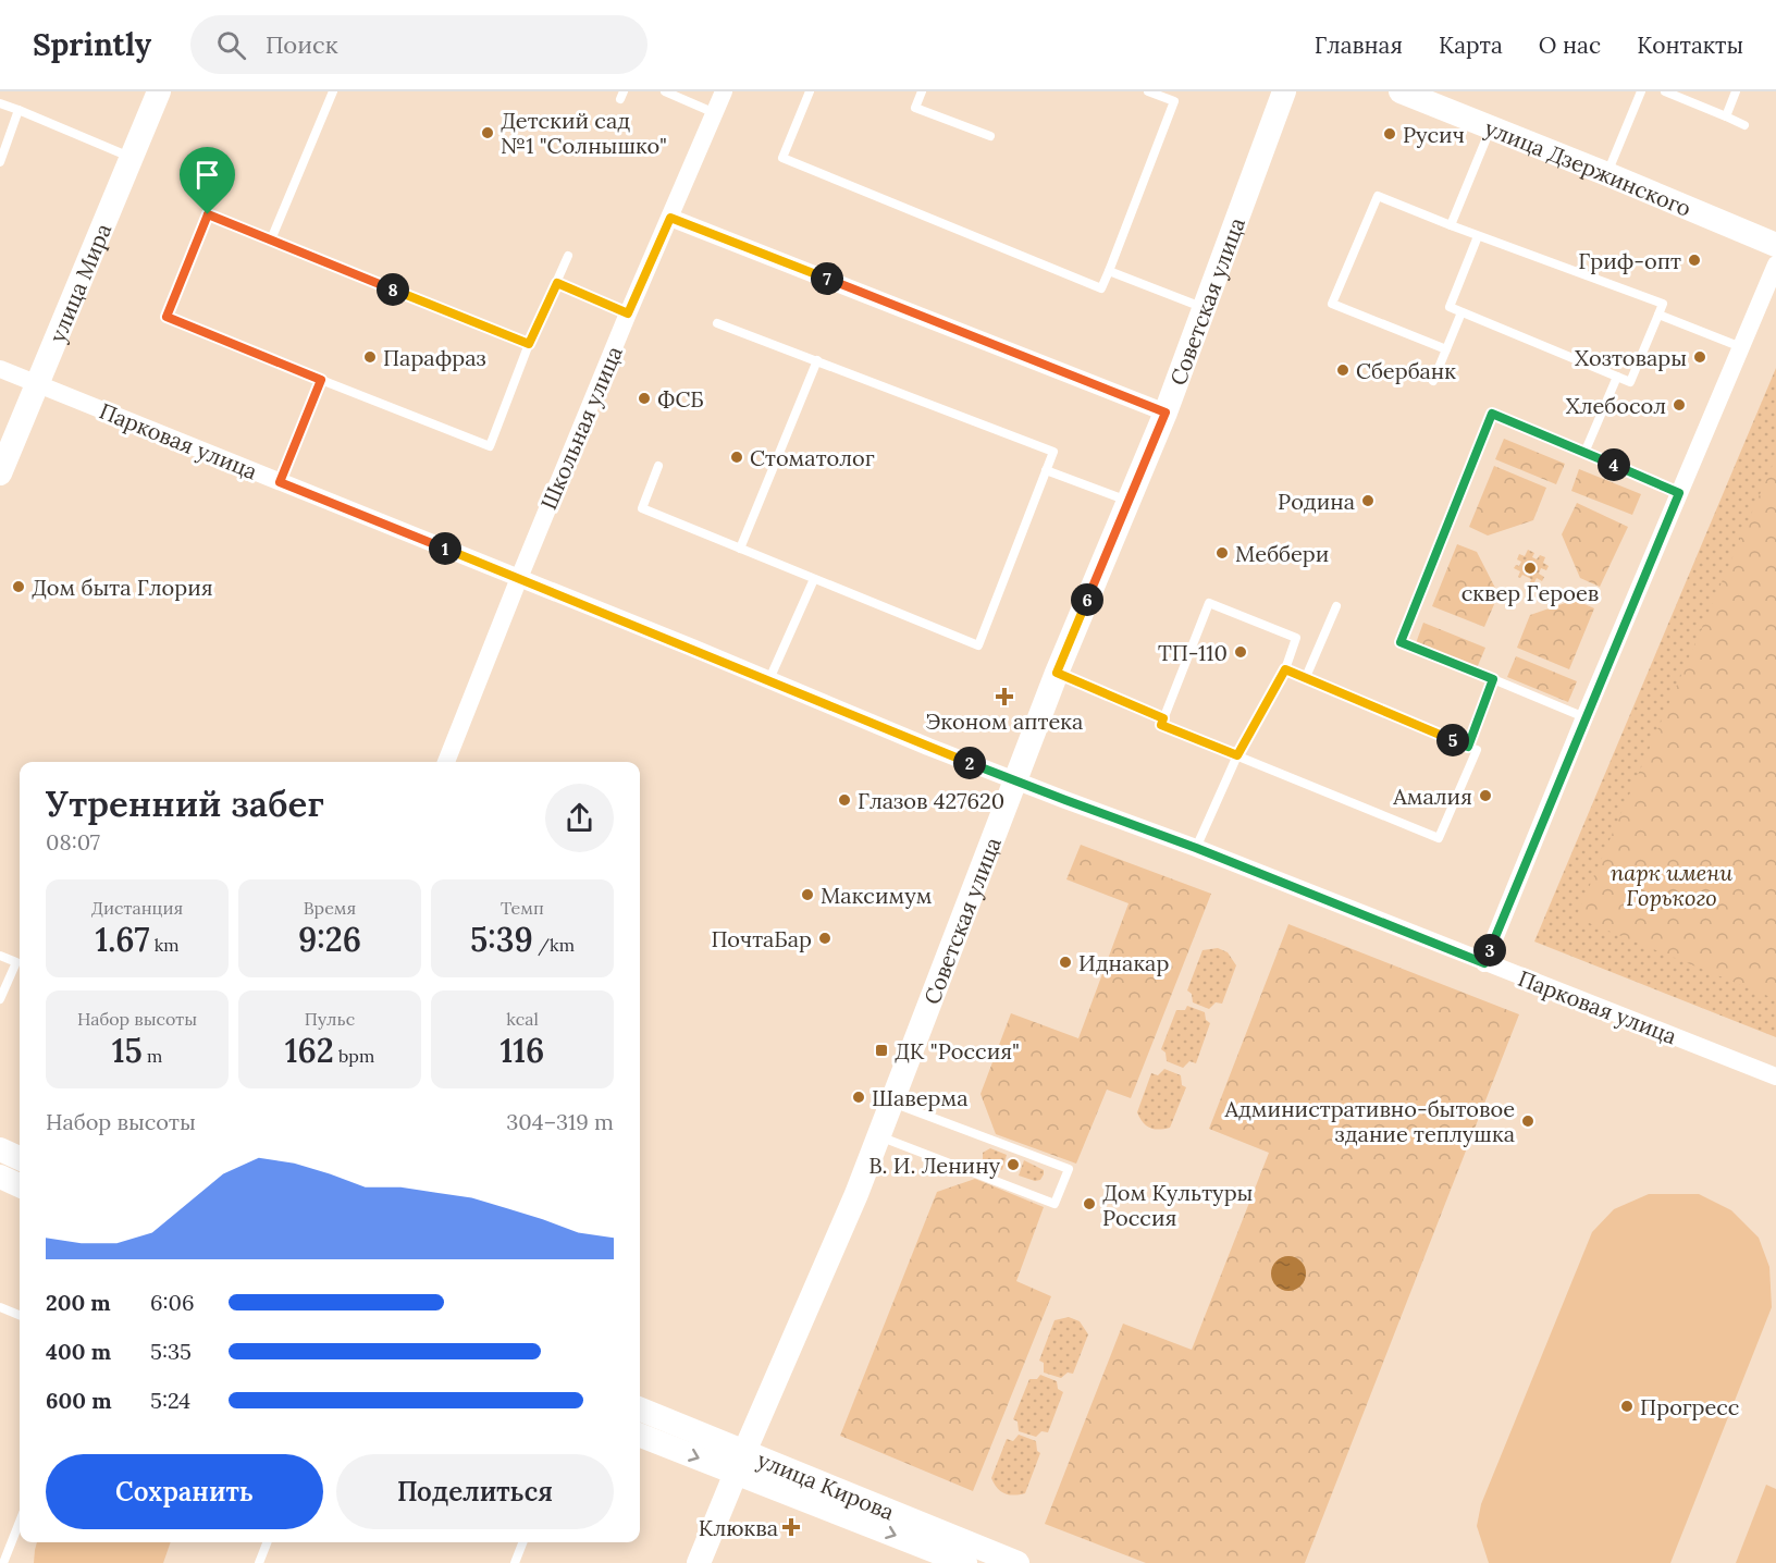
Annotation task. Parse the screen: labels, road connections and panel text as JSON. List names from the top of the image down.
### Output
{
  "streets": {
    "street": [
      "улица Дзержинского",
      "улица Мира",
      "Советская улица",
      "Школьная улица",
      "Парковая улица",
      "улица Кирова"
    ]
  },
  "crossings": [
    ["улица Мира", "Парковая улица"],
    ["Советская улица", "Парковая улица"],
    ["Советская улица", "улица Кирова"],
    ["Школьная улица", "Парковая улица"]
  ],
  "parks": ["парк имени Горького"],
  "places": {
    "other": [
      "Детский сад №1 \"Солнышко\"",
      "Русич",
      "Гриф-опт",
      "Парафраз",
      "Хозтовары",
      "Сбербанк",
      "ФСБ",
      "Хлебосол",
      "Стоматолог",
      "Родина",
      "Меббери",
      "сквер Героев",
      "Дом быта Глория",
      "ТП-110",
      "Амалия",
      "Глазов 427620",
      "Максимум",
      "ПочтаБар",
      "Иднакар",
      "Шаверма",
      "Административно-бытовое здание теплушка",
      "В. И. Ленину",
      "Дом Культуры Россия",
      "Прогресс"
    ],
    "health": ["Эконом аптека", "Клюква"],
    "transit": ["ДК \"Россия\""]
  },
  "page": {
    "header": "Sprintly",
    "search": "Поиск",
    "nav": [
      "Главная",
      "Карта",
      "О нас",
      "Контакты"
    ],
    "pins": [
      "7",
      "8",
      "4",
      "1",
      "6",
      "5",
      "2",
      "3"
    ],
    "heading": ["Утренний забег", "08:07"],
    "stats": [
      ["Дистанция", "1.67 km"],
      ["Время", "9:26"],
      ["Темп", "5:39 /km"],
      ["Набор высоты", "15 m"],
      ["Пульс", "162 bpm"],
      ["kcal", "116"]
    ],
    "chart": ["Набор высоты", "304–319 m"],
    "list": [
      {
        "name": "200 m",
        "note": "6:06"
      },
      {
        "name": "400 m",
        "note": "5:35"
      },
      {
        "name": "600 m",
        "note": "5:24"
      }
    ],
    "buttons": ["Сохранить", "Поделиться"]
  }
}
